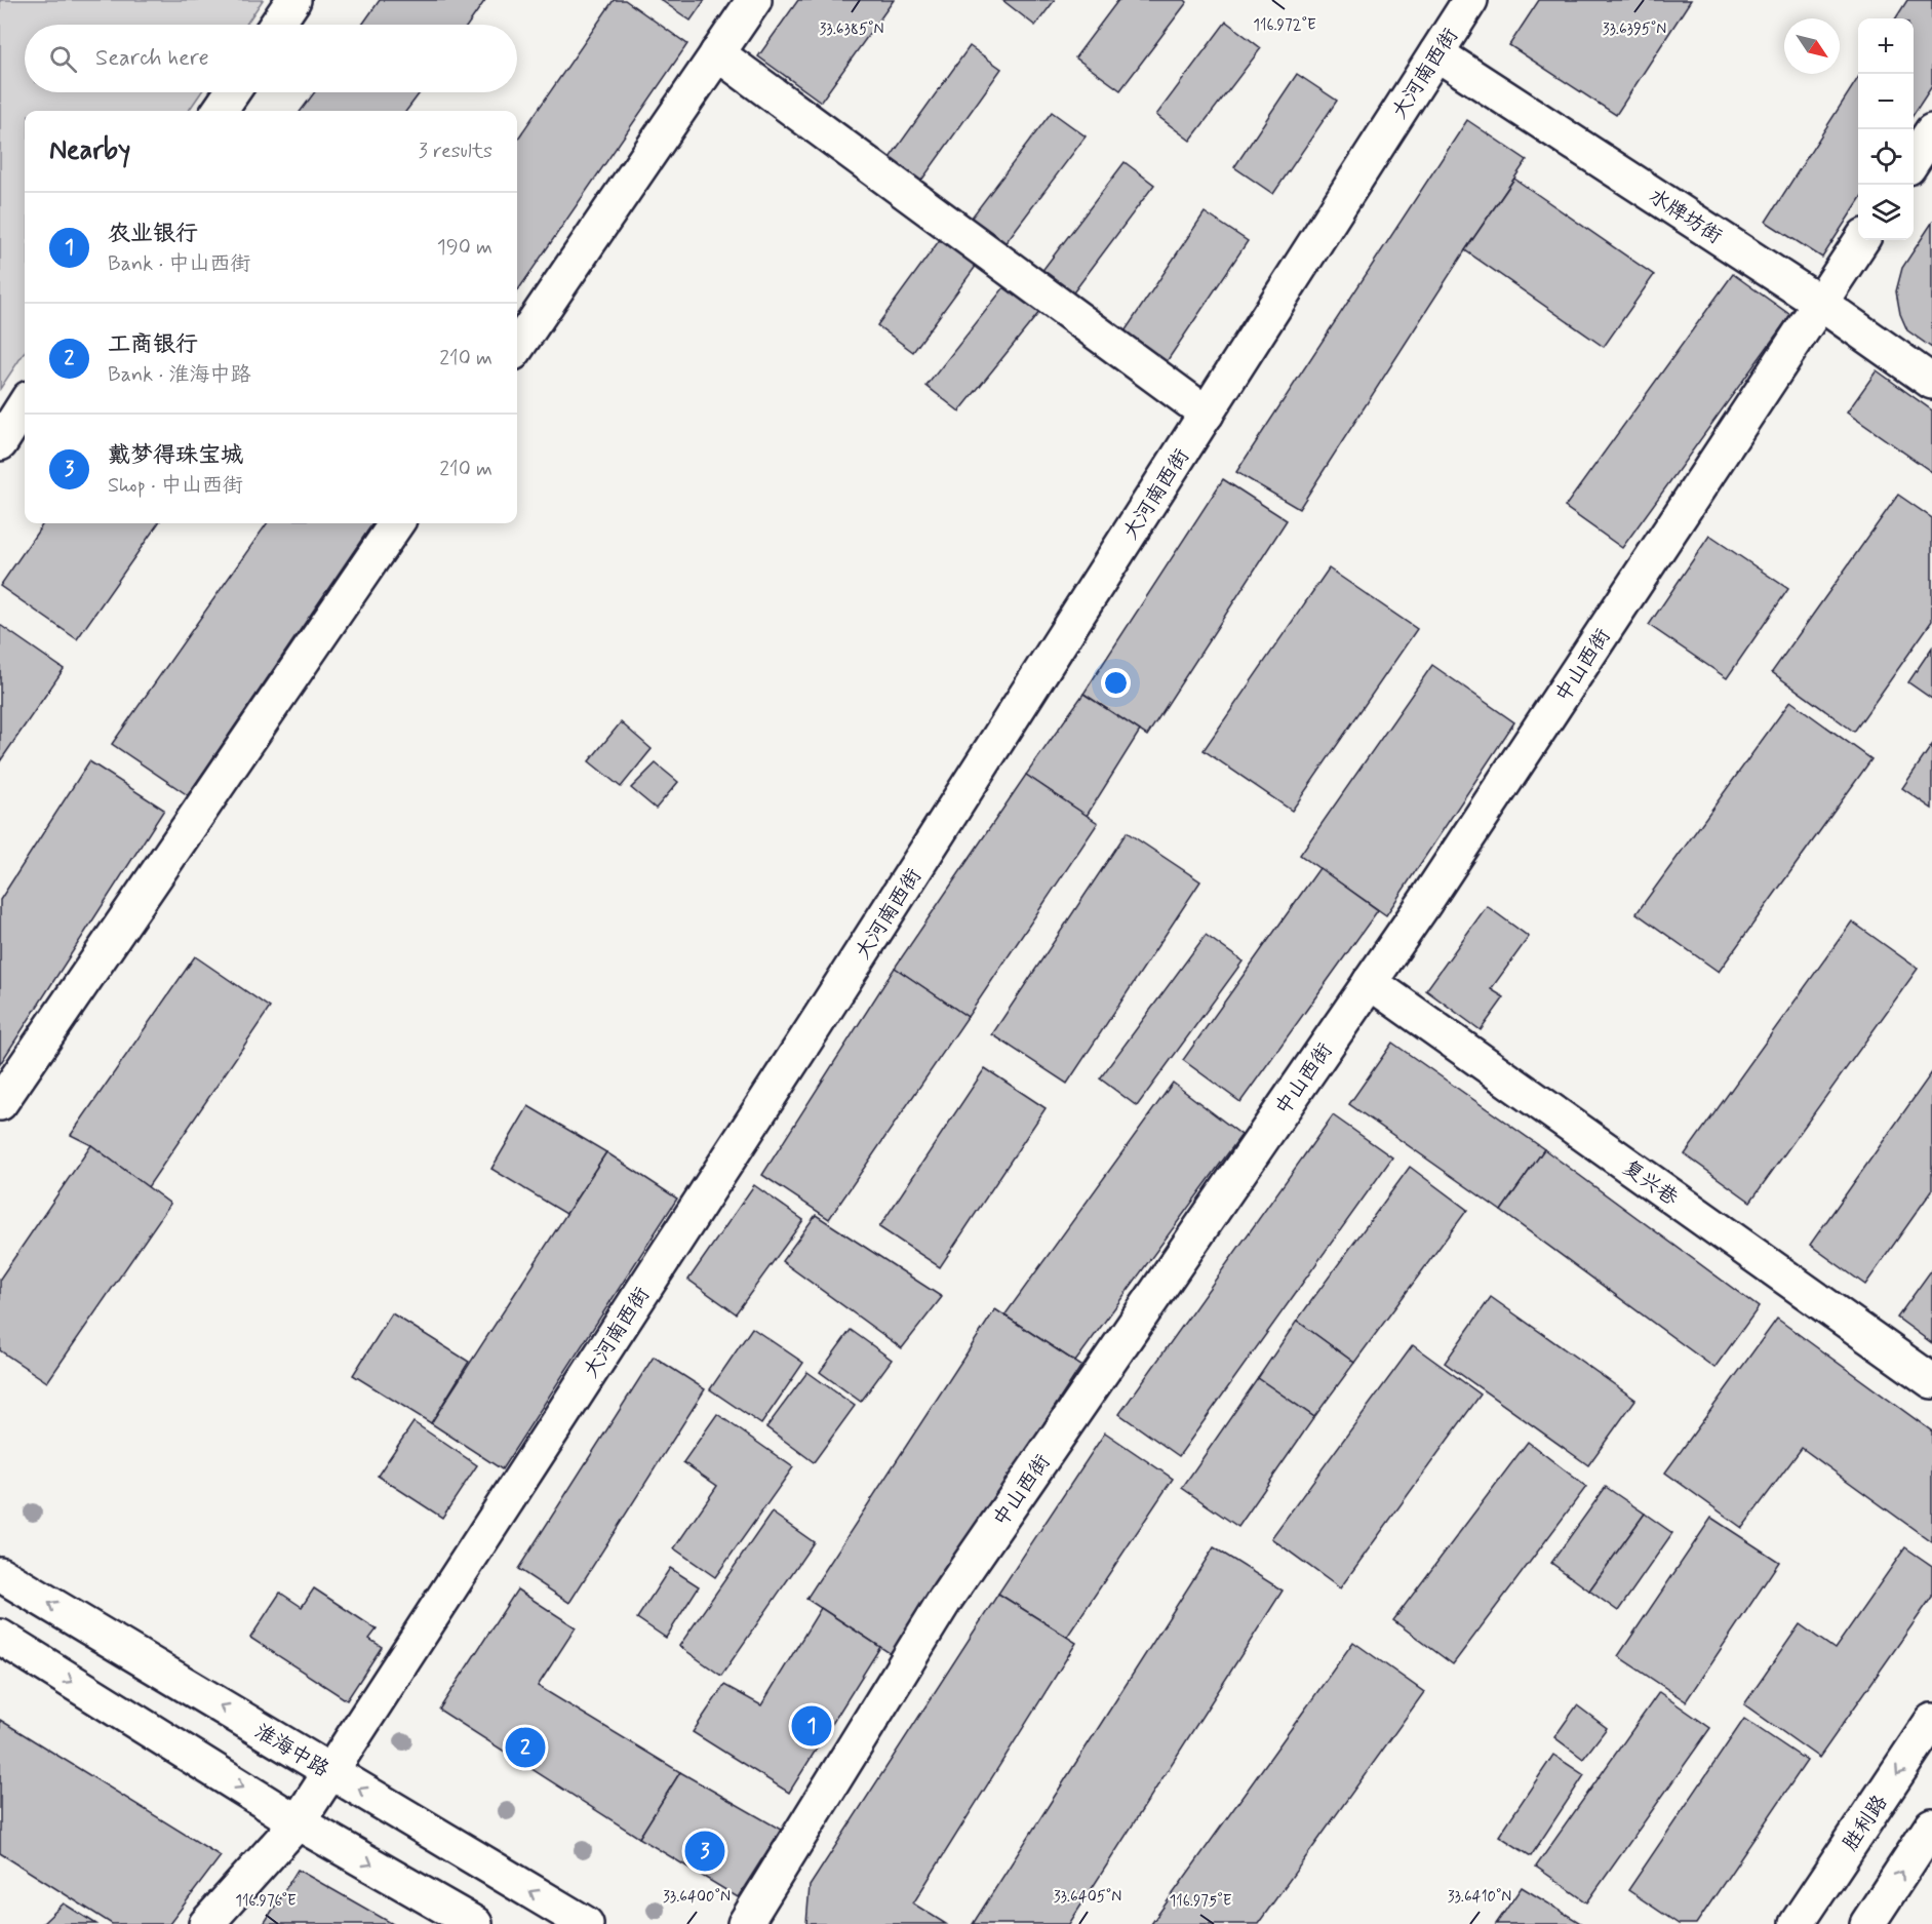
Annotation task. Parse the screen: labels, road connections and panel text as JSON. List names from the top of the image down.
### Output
{
  "streets": {
    "street": [
      "大河南西街",
      "水牌坊街",
      "中山西街",
      "复兴巷",
      "淮海中路",
      "胜利路"
    ]
  },
  "crossings": [
    ["大河南西街", "水牌坊街"],
    ["大河南西街", "淮海中路"],
    ["水牌坊街", "中山西街"],
    ["中山西街", "复兴巷"]
  ],
  "north": "bottom right",
  "page": {
    "map_buttons": ["+", "−"],
    "search": "Search here",
    "heading": ["Nearby", "3 results"],
    "list": [
      {
        "mark": "1",
        "name": "农业银行",
        "note": "Bank · 中山西街",
        "value": "190 m"
      },
      {
        "mark": "2",
        "name": "工商银行",
        "note": "Bank · 淮海中路",
        "value": "210 m"
      },
      {
        "mark": "3",
        "name": "戴梦得珠宝城",
        "note": "Shop · 中山西街",
        "value": "210 m"
      }
    ],
    "pins": ["1", "2", "3"]
  },
  "coordinates": [
    "116.972°E",
    "33.6385°N",
    "33.6395°N",
    "33.6400°N",
    "33.6405°N",
    "33.6410°N",
    "116.976°E",
    "116.975°E"
  ]
}
